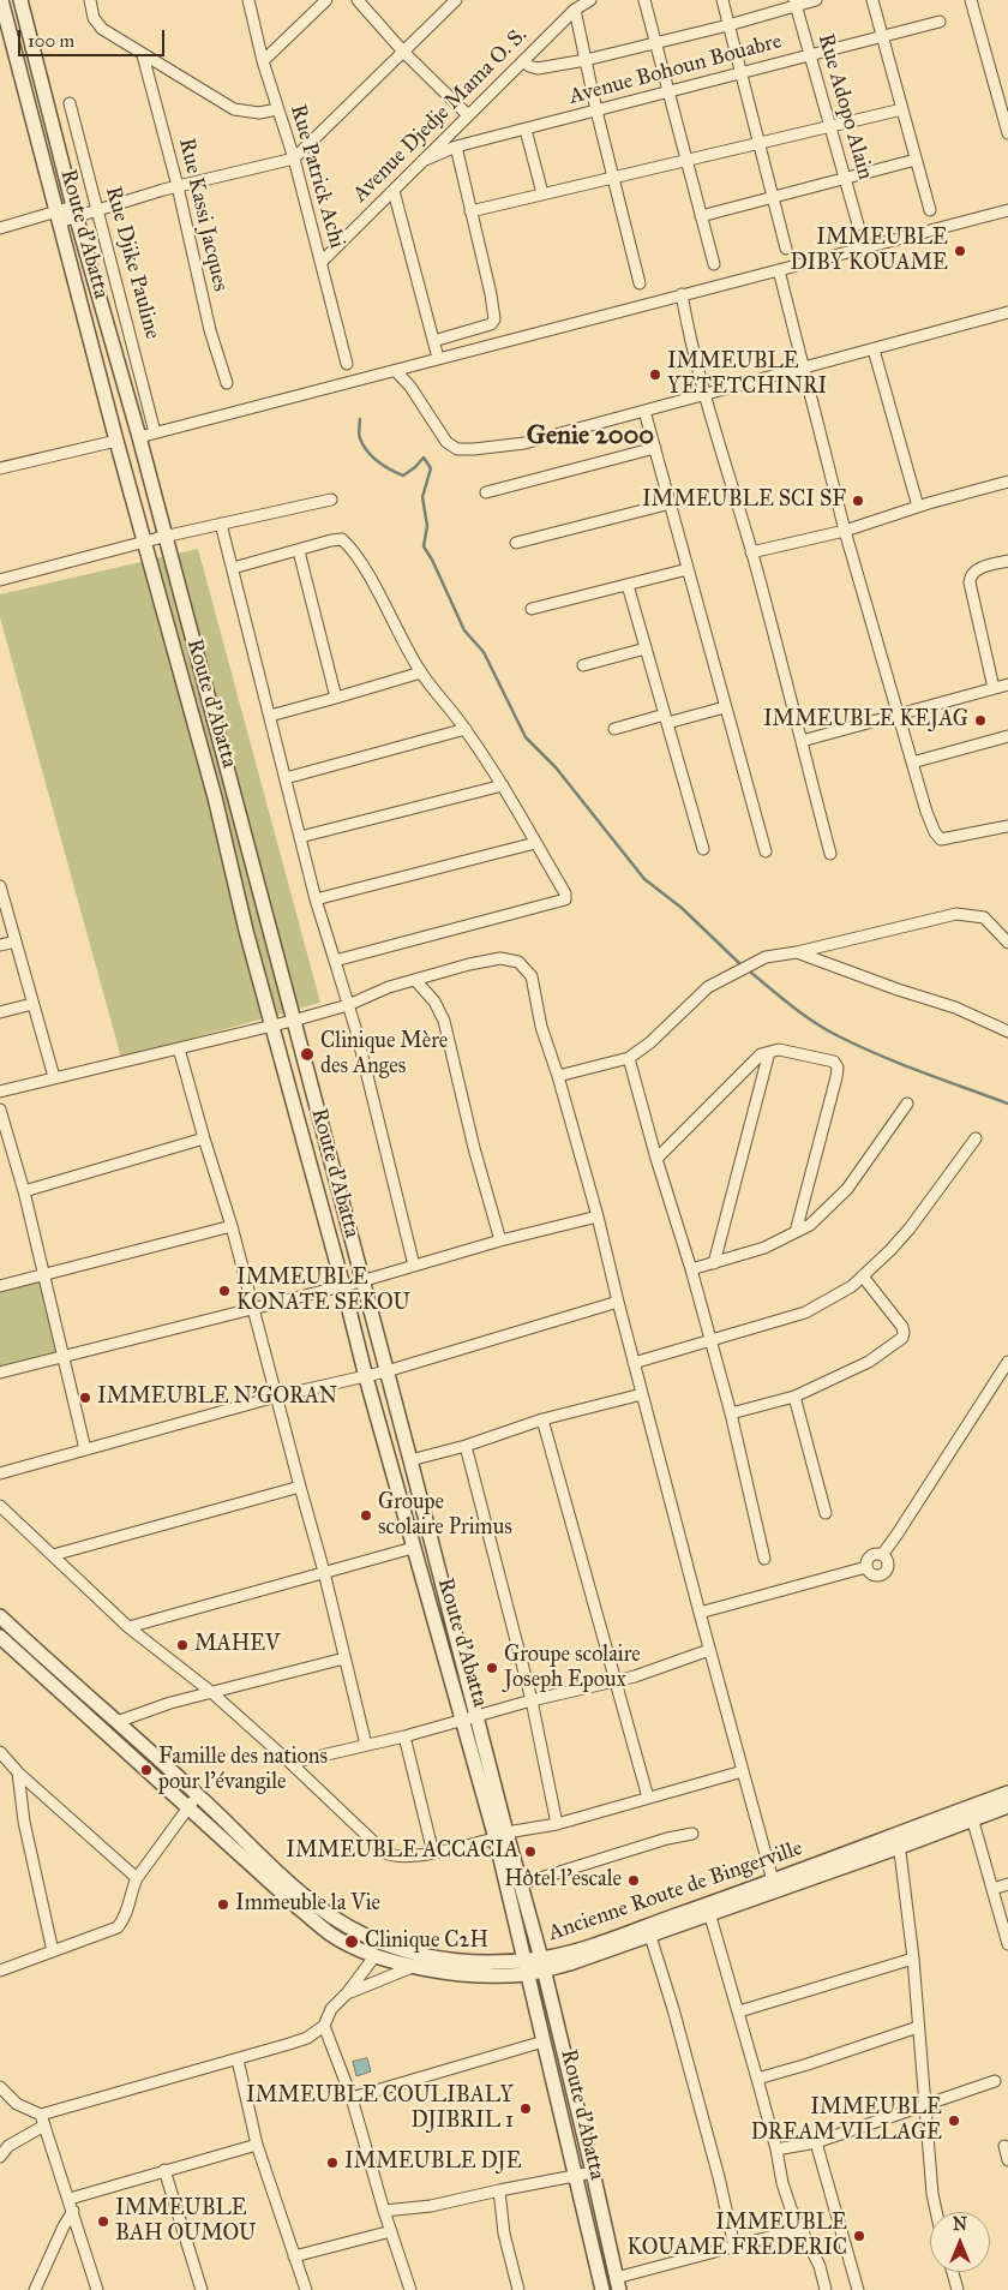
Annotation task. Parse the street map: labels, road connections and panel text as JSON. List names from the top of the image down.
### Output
{
  "streets": {
    "street": [
      "Avenue Bohoun Bouabre",
      "Rue Adopo Alain",
      "Avenue Djedje Mama O. S.",
      "Rue Patrick Achi",
      "Rue Kassi Jacques",
      "Route d'Abatta",
      "Rue Djike Pauline",
      "Ancienne Route de Bingerville"
    ]
  },
  "crossings": [
    ["Avenue Bohoun Bouabre", "Rue Adopo Alain"],
    ["Avenue Bohoun Bouabre", "Avenue Djedje Mama O. S."],
    ["Avenue Djedje Mama O. S.", "Rue Patrick Achi"],
    ["Route d'Abatta", "Ancienne Route de Bingerville"]
  ],
  "districts": ["Genie 2000"],
  "places": [
    "IMMEUBLE DIBY KOUAME",
    "IMMEUBLE YETETCHINRI",
    "IMMEUBLE SCI SF",
    "IMMEUBLE KEJAG",
    "Clinique Mère des Anges",
    "IMMEUBLE KONATE SEKOU",
    "IMMEUBLE N'GORAN",
    "Groupe scolaire Primus",
    "MAHEV",
    "Groupe scolaire Joseph Epoux",
    "Famille des nations pour l'évangile",
    "IMMEUBLE ACCACIA",
    "Hôtel l'escale",
    "Immeuble la Vie",
    "Clinique C2H",
    "IMMEUBLE COULIBALY DJIBRIL 1",
    "IMMEUBLE DREAM VILLAGE",
    "IMMEUBLE DJE",
    "IMMEUBLE BAH OUMOU",
    "IMMEUBLE KOUAME FREDERIC"
  ],
  "scale_bar": "100 m",
  "north": "top"
}
